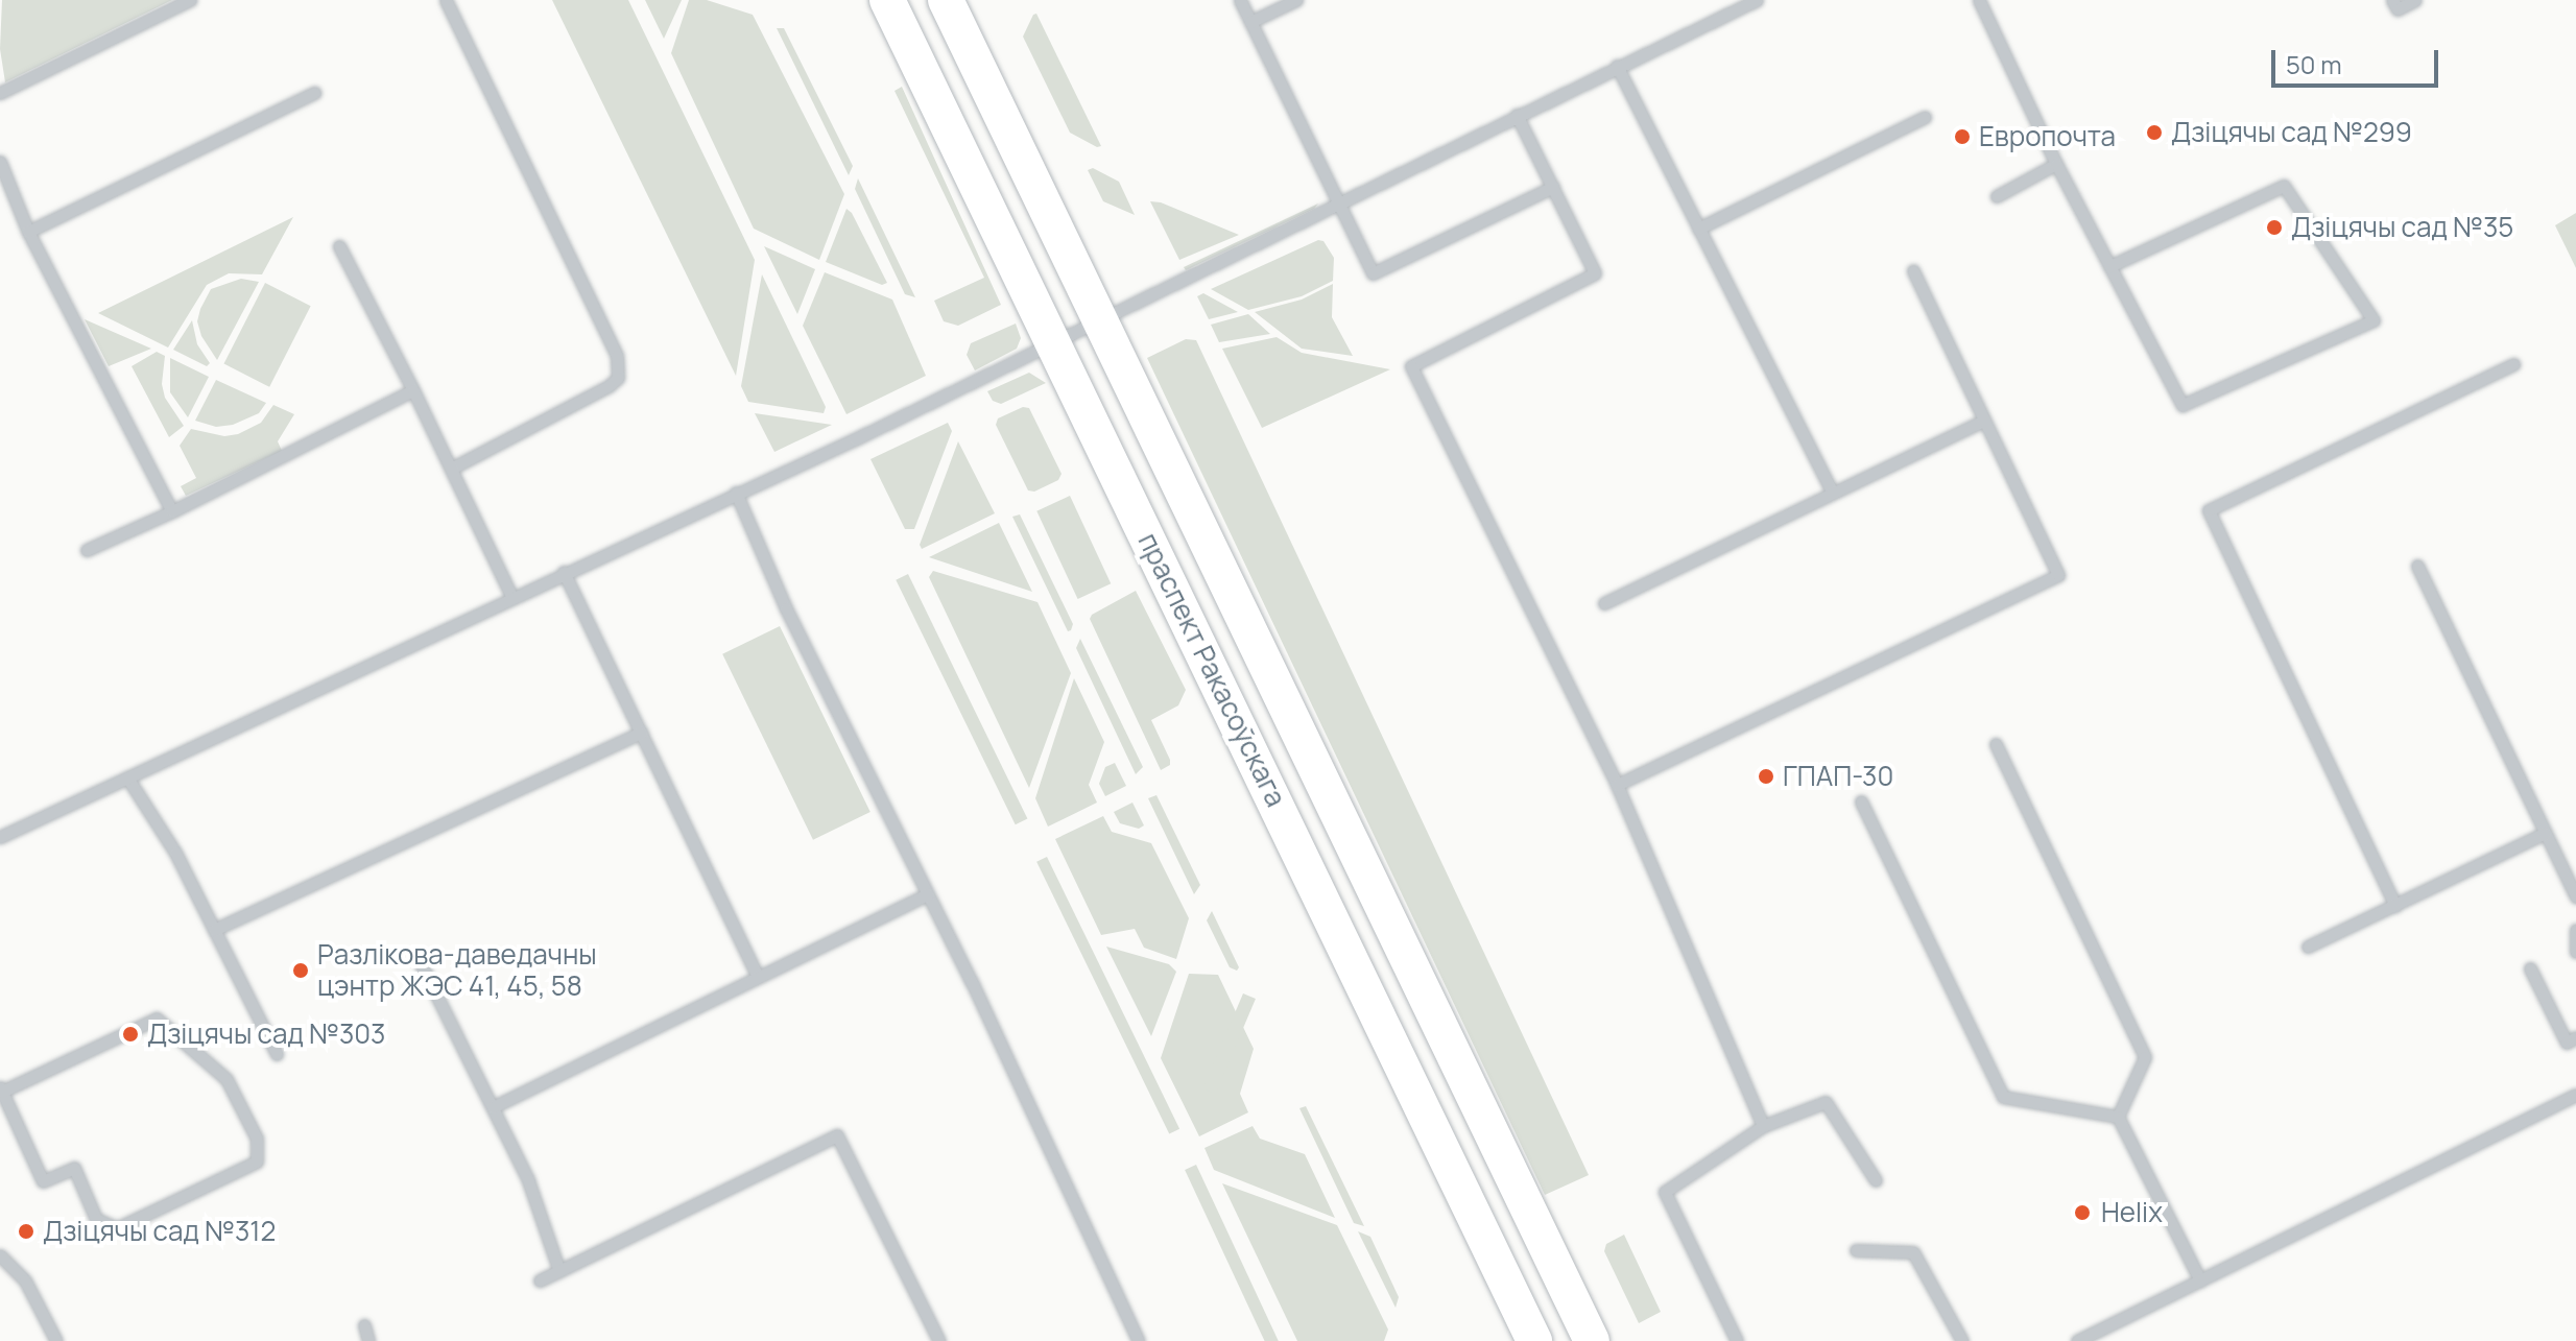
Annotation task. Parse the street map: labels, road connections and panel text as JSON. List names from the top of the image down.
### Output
{
  "streets": {
    "main road": ["праспект Ракасоўскага"]
  },
  "places": [
    "Дзіцячы сад №299",
    "Европочта",
    "Дзіцячы сад №35",
    "ГПАП-30",
    "Разлікова-даведачны цэнтр ЖЭС 41, 45, 58",
    "Дзіцячы сад №303",
    "Helix",
    "Дзіцячы сад №312"
  ],
  "scale_bar": "50 m"
}
